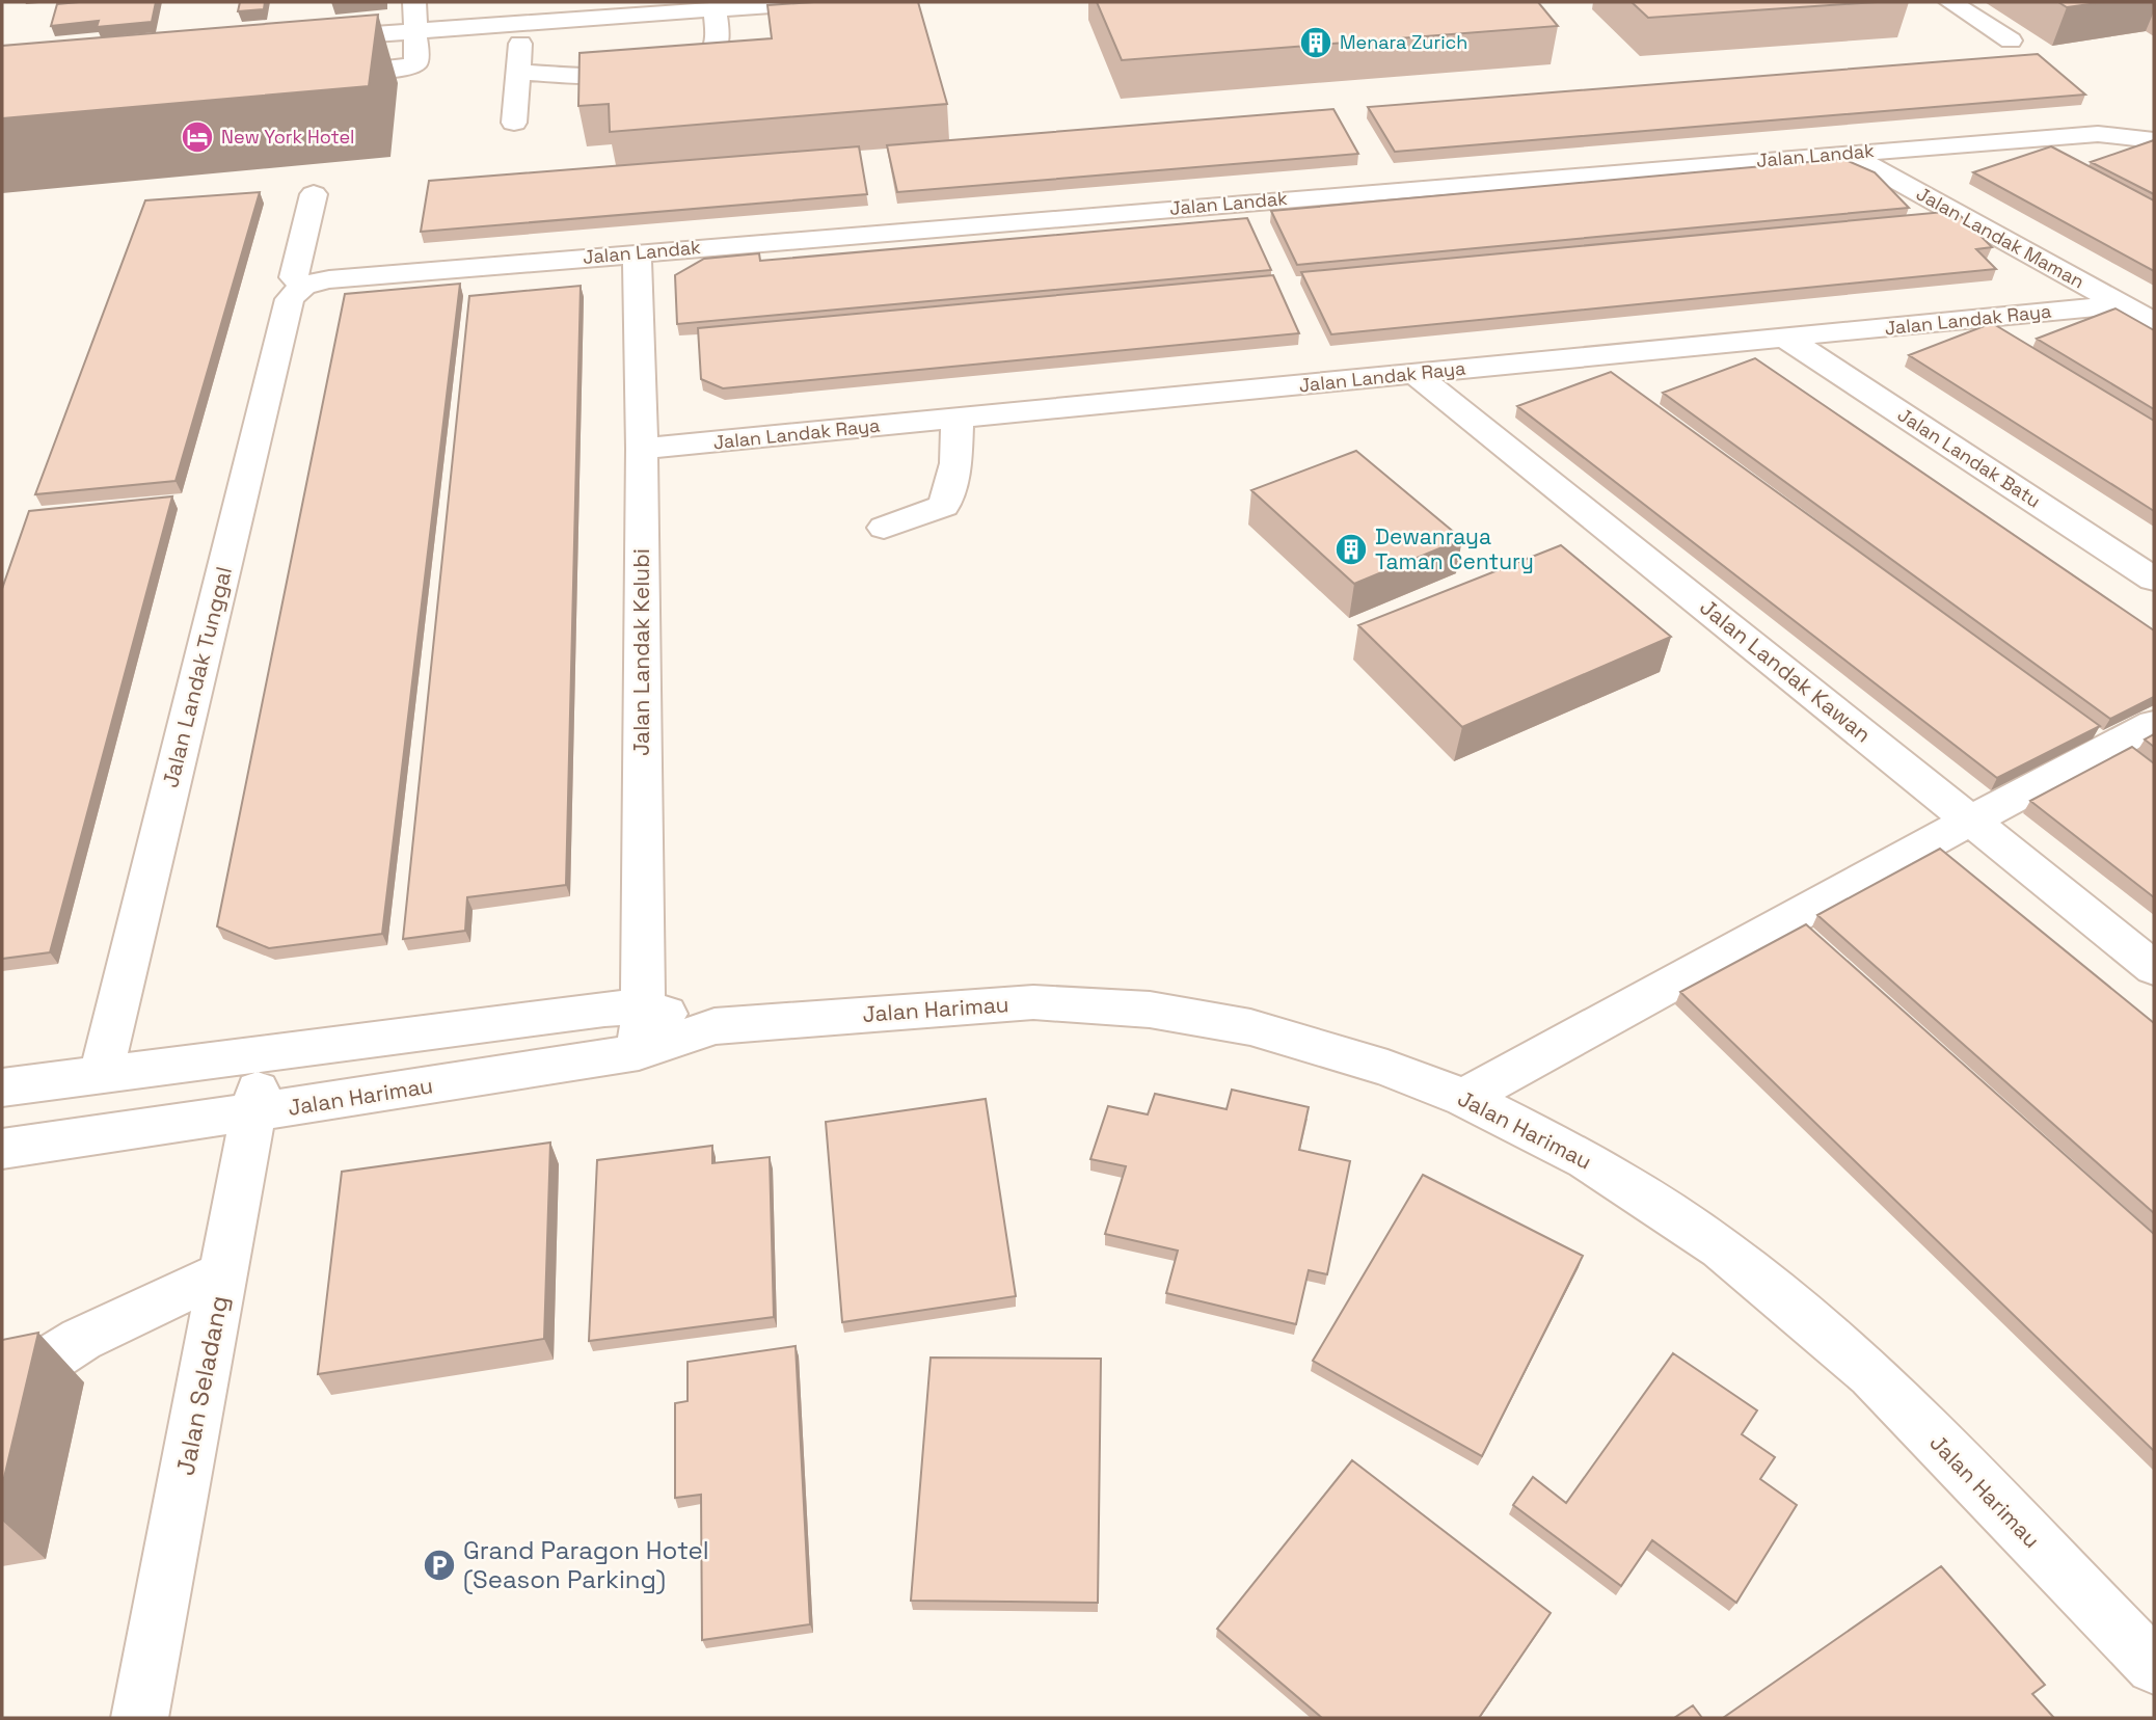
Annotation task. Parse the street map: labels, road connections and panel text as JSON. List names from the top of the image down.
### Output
{
  "streets": {
    "street": [
      "Jalan Landak",
      "Jalan Landak Maman",
      "Jalan Landak Raya",
      "Jalan Landak Batu",
      "Jalan Landak Kelubi",
      "Jalan Landak Kawan",
      "Jalan Landak Tunggal",
      "Jalan Harimau",
      "Jalan Seladang"
    ]
  },
  "crossings": [
    ["Jalan Landak", "Jalan Landak Maman"],
    ["Jalan Landak", "Jalan Landak Kelubi"],
    ["Jalan Landak", "Jalan Landak Tunggal"],
    ["Jalan Landak Maman", "Jalan Landak Raya"],
    ["Jalan Landak Raya", "Jalan Landak Batu"],
    ["Jalan Landak Raya", "Jalan Landak Kelubi"],
    ["Jalan Landak Raya", "Jalan Landak Kawan"],
    ["Jalan Landak Kelubi", "Jalan Harimau"],
    ["Jalan Landak Tunggal", "Jalan Harimau"],
    ["Jalan Harimau", "Jalan Seladang"]
  ],
  "places": {
    "building": ["Menara Zurich", "Dewanraya Taman Century"],
    "hotel": ["New York Hotel"],
    "parking": ["Grand Paragon Hotel (Season Parking)"]
  }
}
